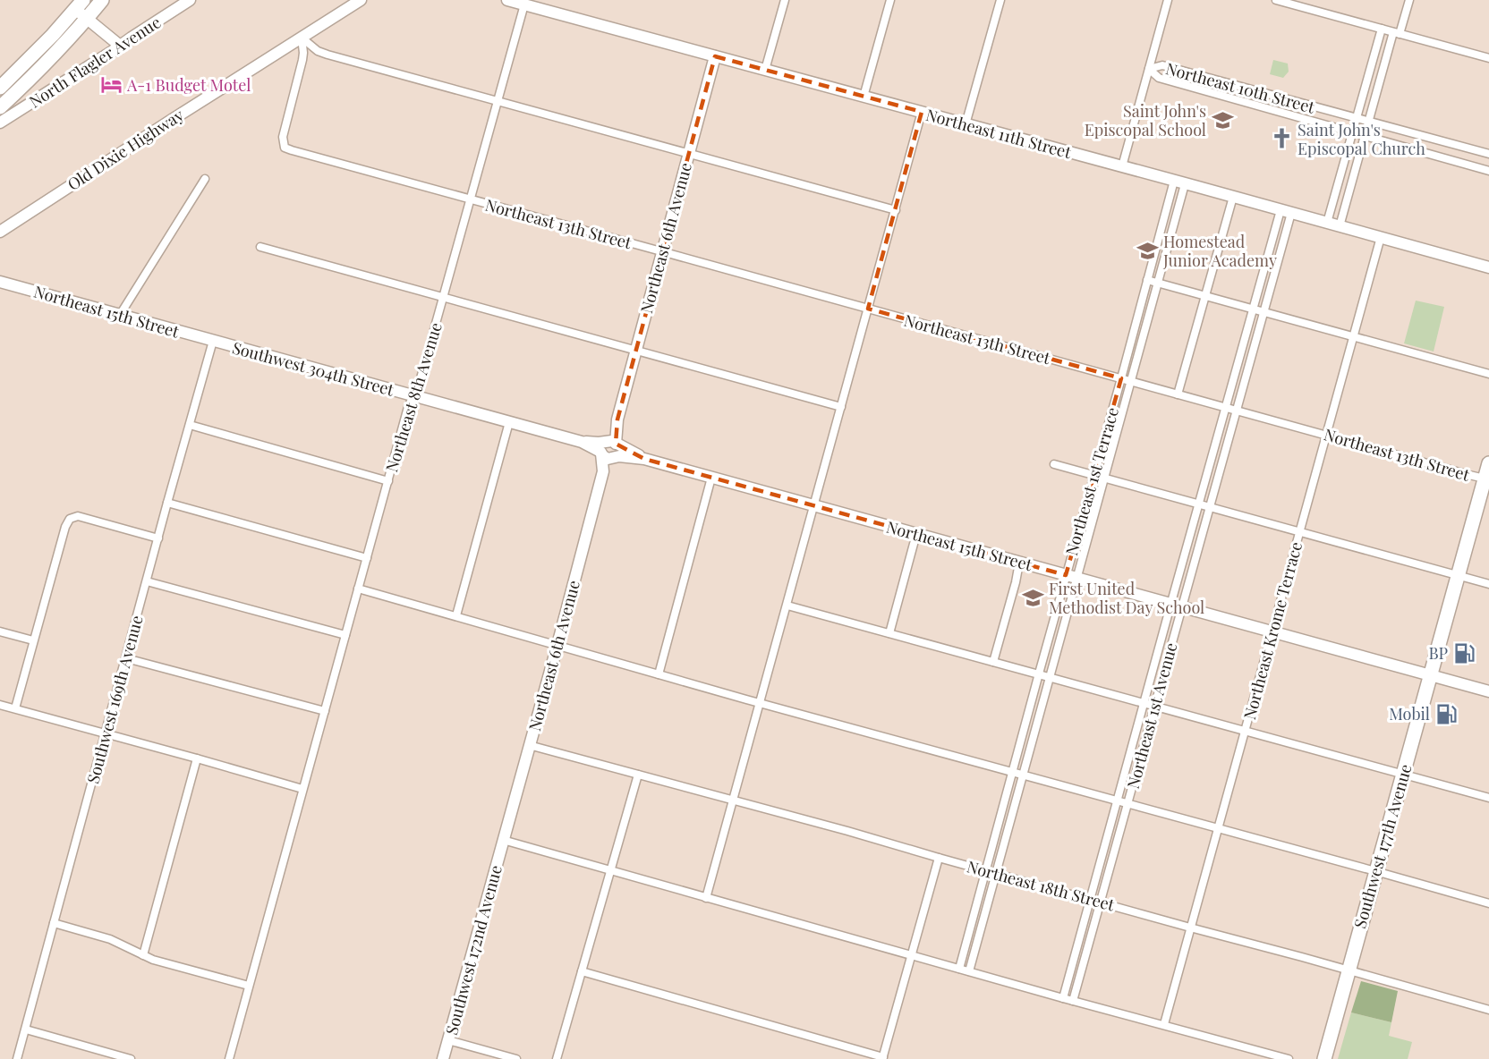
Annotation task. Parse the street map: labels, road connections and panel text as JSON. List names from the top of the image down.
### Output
{
  "streets": {
    "highway": ["Southwest 177th Avenue"],
    "street": [
      "North Flagler Avenue",
      "Northeast 10th Street",
      "Northeast 11th Street",
      "Old Dixie Highway",
      "Northeast 13th Street",
      "Northeast 6th Avenue",
      "Northeast 15th Street",
      "Southwest 304th Street",
      "Northeast 8th Avenue",
      "Northeast 1st Terrace",
      "Northeast Krome Terrace",
      "Southwest 169th Avenue",
      "Northeast 1st Avenue",
      "Northeast 18th Street",
      "Southwest 172nd Avenue"
    ]
  },
  "crossings": [
    ["Northeast 11th Street", "Northeast 6th Avenue"],
    ["Northeast 11th Street", "Northeast 8th Avenue"],
    ["Northeast 11th Street", "Northeast 1st Terrace"],
    ["Northeast 11th Street", "Northeast Krome Terrace"],
    ["Northeast 11th Street", "Northeast 1st Avenue"],
    ["Old Dixie Highway", "Northeast 13th Street"],
    ["Northeast 13th Street", "Northeast 6th Avenue"],
    ["Northeast 13th Street", "Northeast 8th Avenue"],
    ["Northeast 13th Street", "Northeast 1st Terrace"],
    ["Northeast 13th Street", "Northeast Krome Terrace"],
    ["Northeast 13th Street", "Northeast 1st Avenue"],
    ["Northeast 13th Street", "Southwest 177th Avenue"],
    ["Northeast 6th Avenue", "Northeast 15th Street"],
    ["Northeast 6th Avenue", "Northeast 18th Street"],
    ["Northeast 6th Avenue", "Southwest 172nd Avenue"],
    ["Northeast 15th Street", "Southwest 304th Street"],
    ["Northeast 15th Street", "Northeast 8th Avenue"],
    ["Northeast 15th Street", "Northeast 1st Terrace"],
    ["Northeast 15th Street", "Northeast Krome Terrace"],
    ["Northeast 15th Street", "Southwest 169th Avenue"],
    ["Northeast 15th Street", "Northeast 1st Avenue"],
    ["Northeast 15th Street", "Southwest 177th Avenue"],
    ["Southwest 304th Street", "Northeast 8th Avenue"],
    ["Southwest 304th Street", "Southwest 169th Avenue"],
    ["Northeast 1st Terrace", "Northeast 18th Street"],
    ["Northeast Krome Terrace", "Northeast 18th Street"],
    ["Northeast 1st Avenue", "Northeast 18th Street"],
    ["Southwest 177th Avenue", "Northeast 18th Street"]
  ],
  "places": {
    "hotel": ["A-1 Budget Motel"],
    "school or university": ["Saint John's Episcopal School", "Homestead Junior Academy", "First United Methodist Day School"],
    "church": ["Saint John's Episcopal Church"],
    "fuel station": ["BP", "Mobil"]
  }
}
